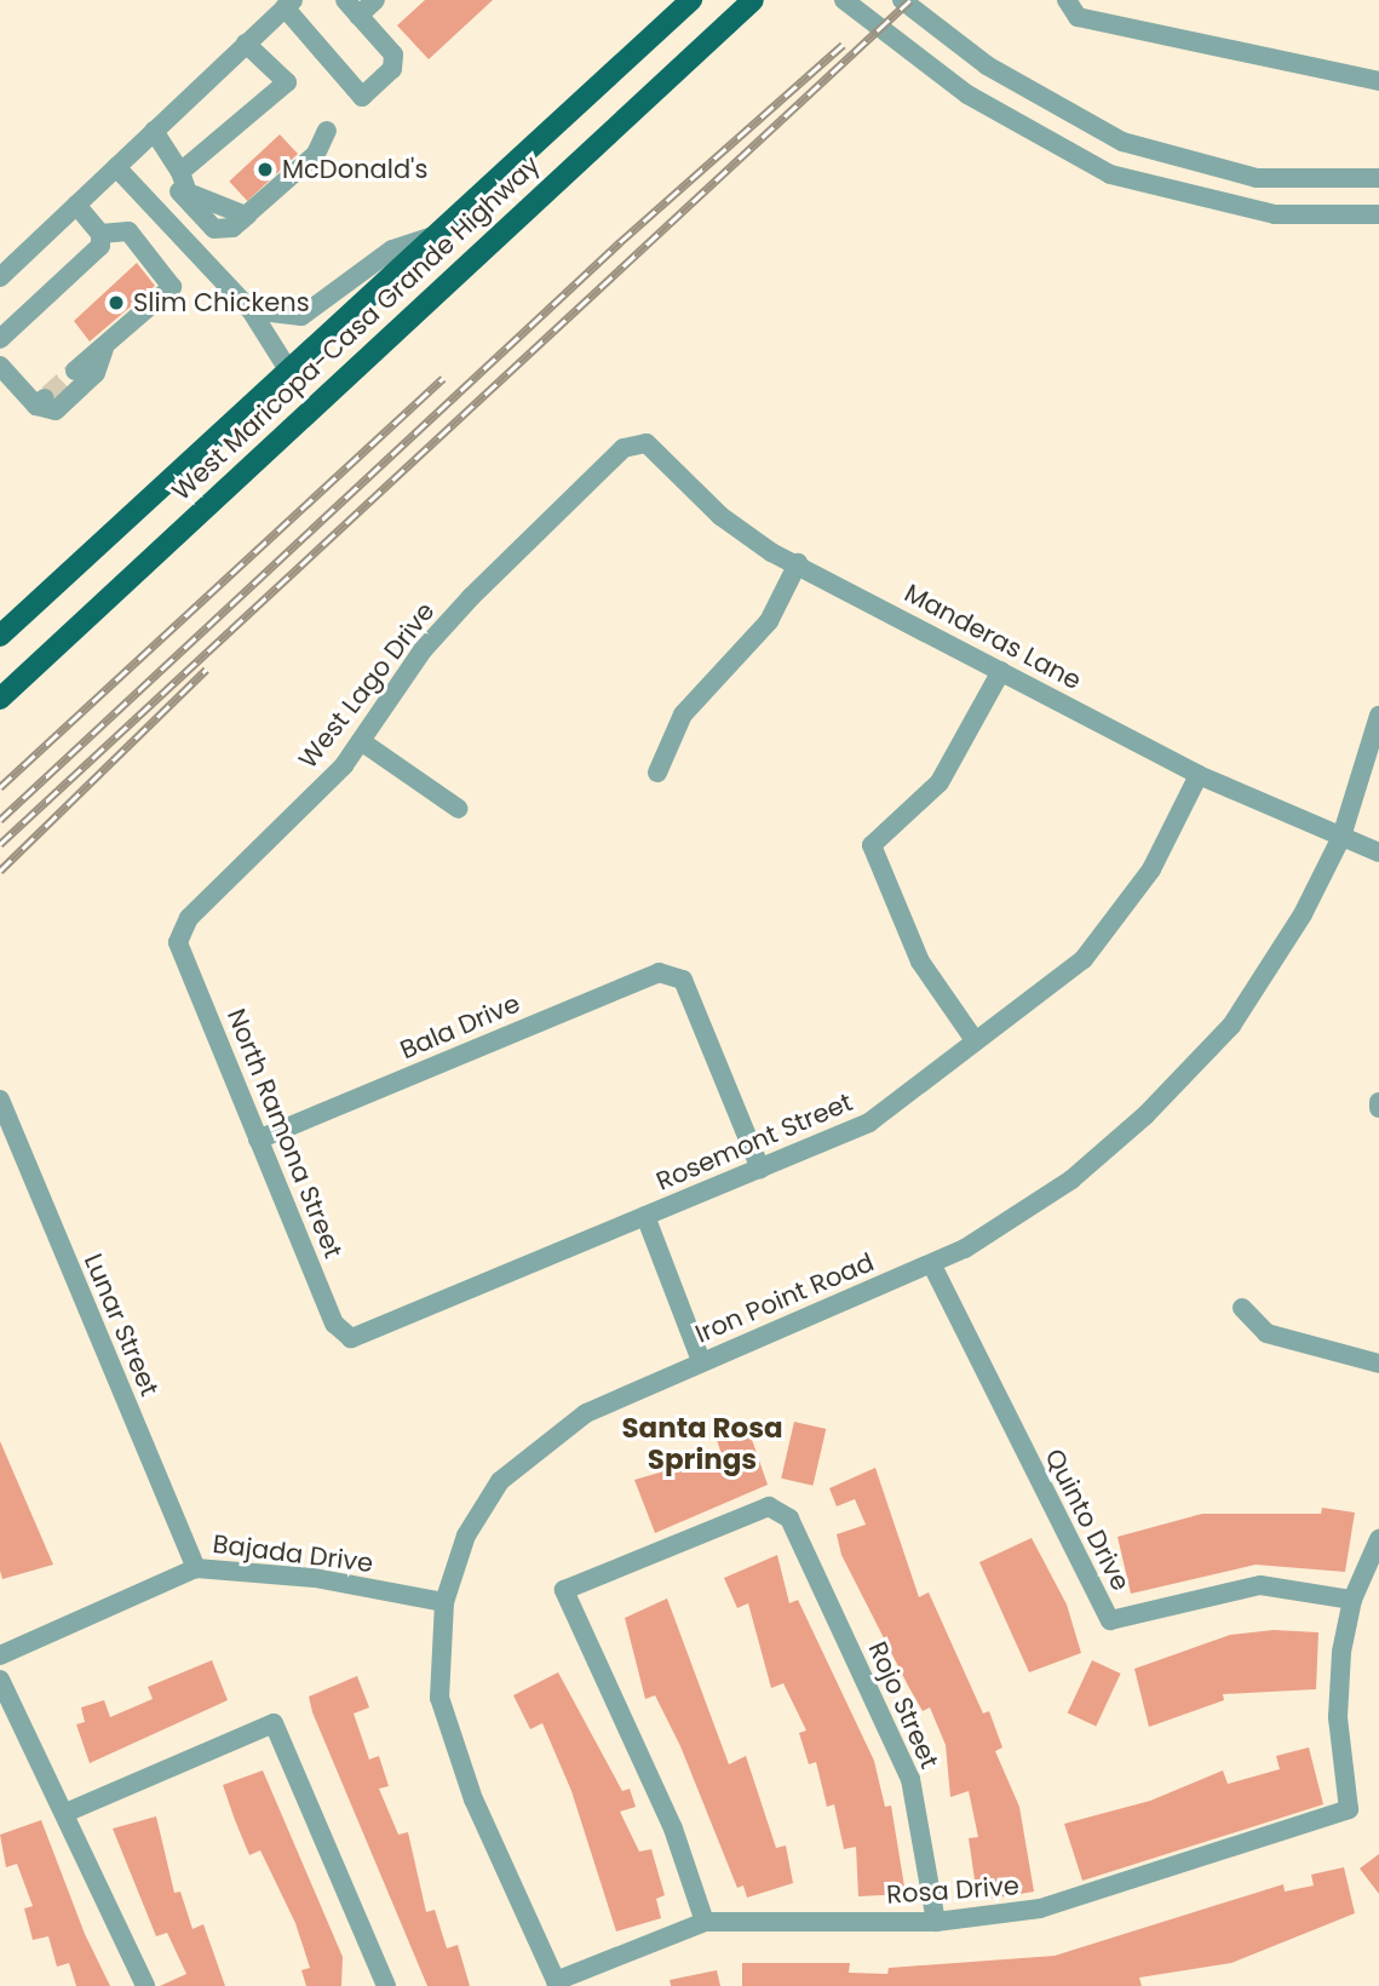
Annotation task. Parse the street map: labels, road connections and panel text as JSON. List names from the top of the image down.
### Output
{
  "streets": {
    "main road": ["West Maricopa-Casa Grande Highway"],
    "street": [
      "Manderas Lane",
      "West Lago Drive",
      "Bala Drive",
      "North Ramona Street",
      "Rosemont Street",
      "Iron Point Road",
      "Lunar Street",
      "Quinto Drive",
      "Bajada Drive",
      "Rojo Street",
      "Rosa Drive"
    ]
  },
  "crossings": [
    ["Manderas Lane", "West Lago Drive"],
    ["Manderas Lane", "Rosemont Street"],
    ["Manderas Lane", "Iron Point Road"],
    ["West Lago Drive", "North Ramona Street"],
    ["Bala Drive", "North Ramona Street"],
    ["Bala Drive", "Rosemont Street"],
    ["North Ramona Street", "Rosemont Street"],
    ["Iron Point Road", "Quinto Drive"],
    ["Iron Point Road", "Bajada Drive"],
    ["Iron Point Road", "Rosa Drive"],
    ["Lunar Street", "Bajada Drive"],
    ["Quinto Drive", "Rosa Drive"],
    ["Rojo Street", "Rosa Drive"]
  ],
  "districts": ["Santa Rosa Springs"],
  "places": ["McDonald's", "Slim Chickens"]
}
